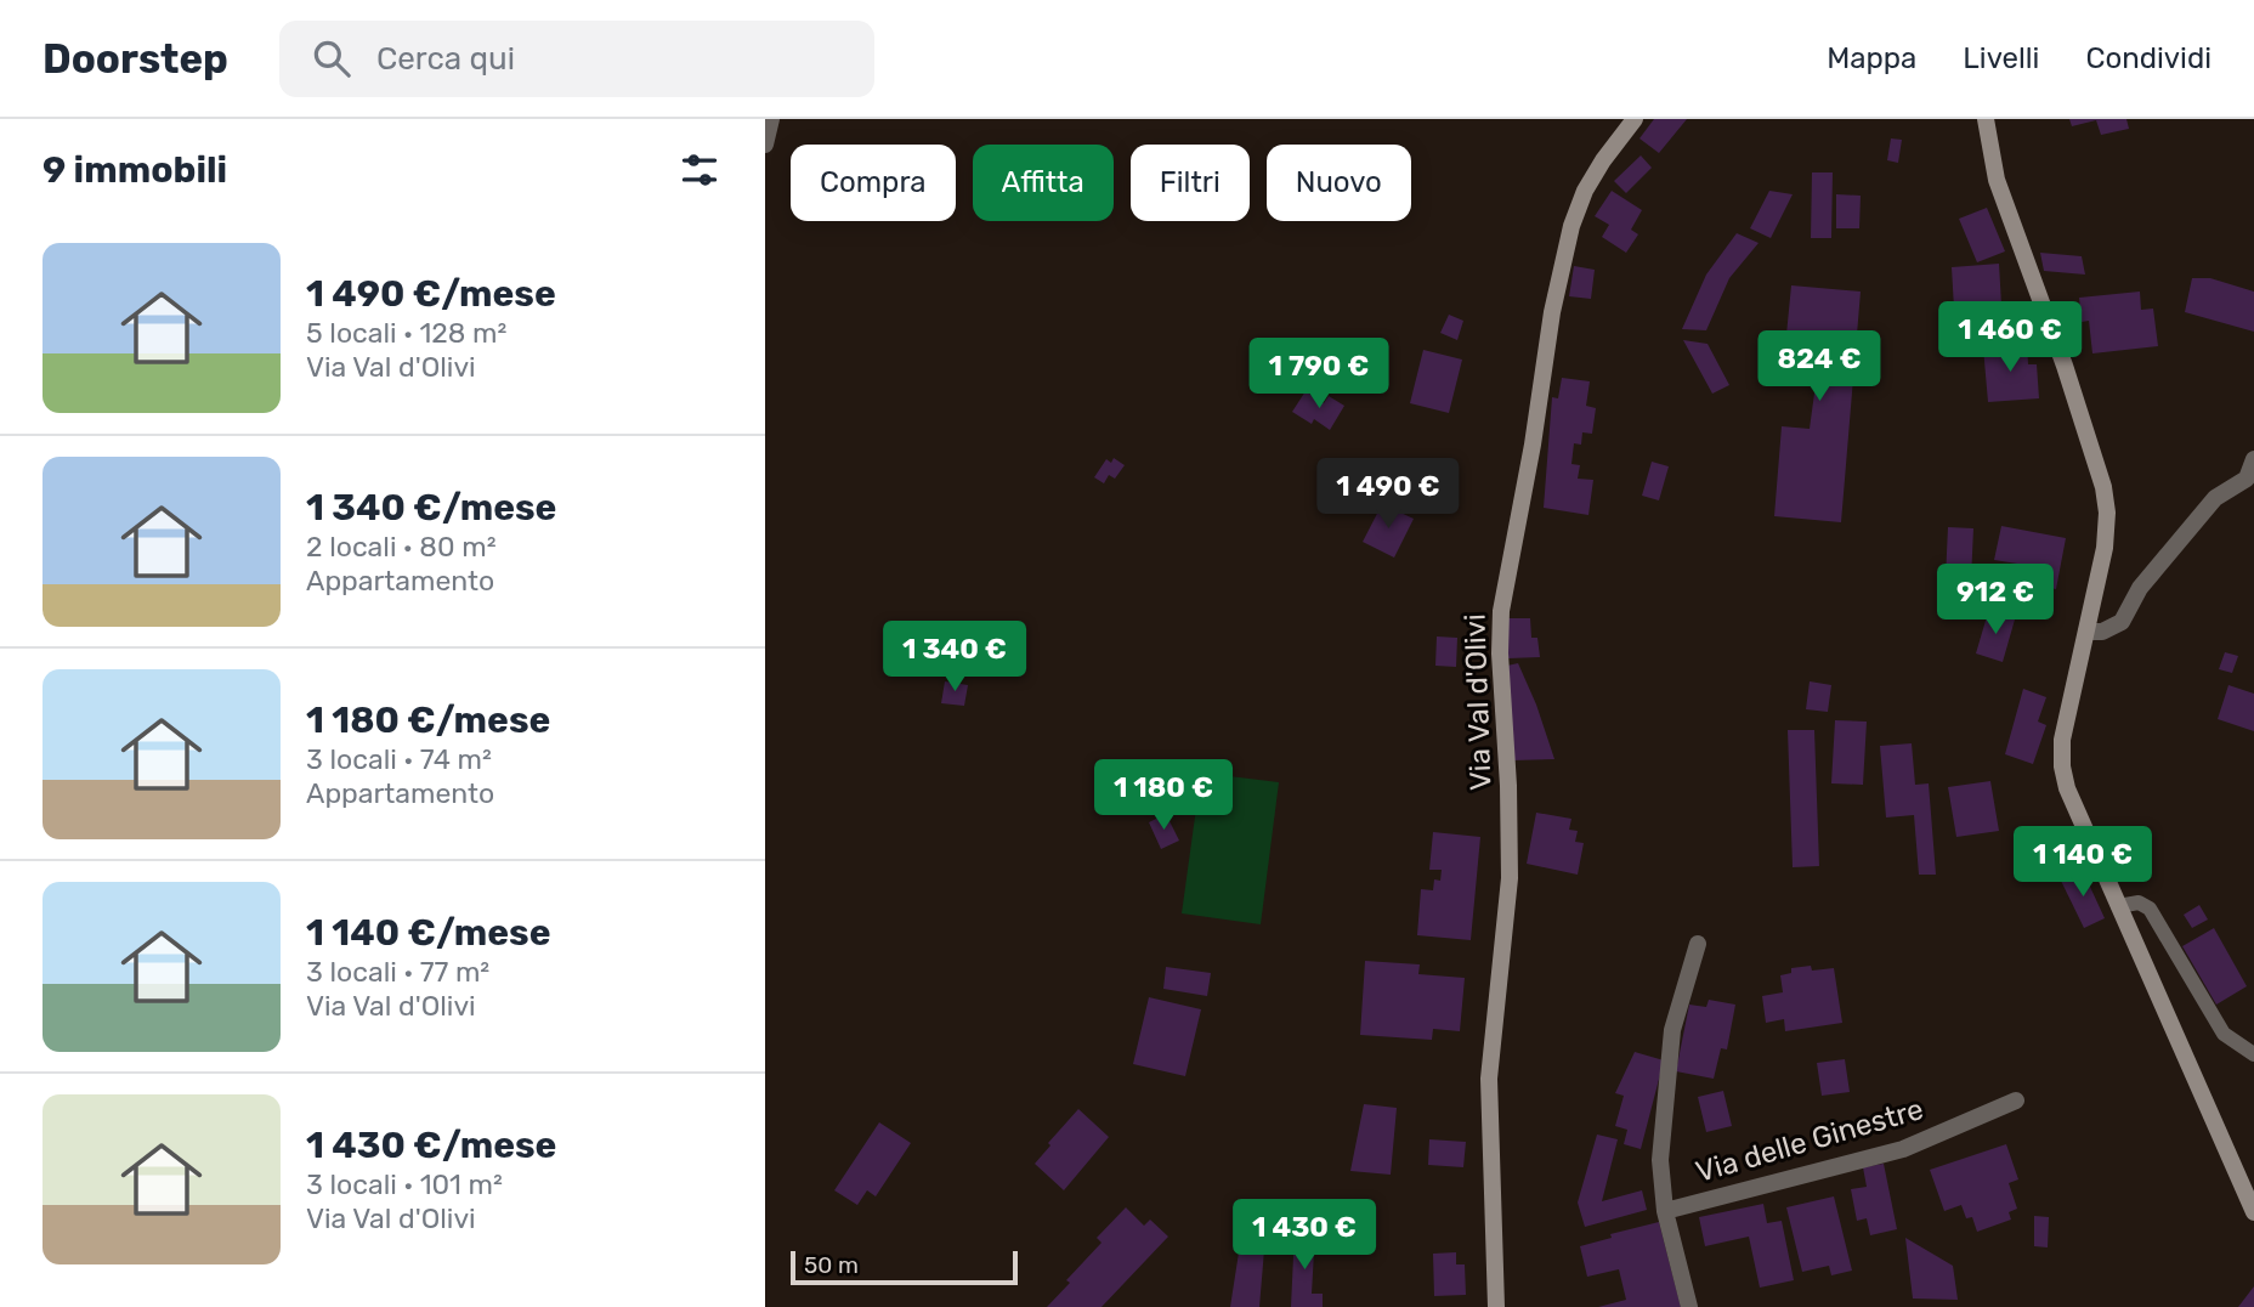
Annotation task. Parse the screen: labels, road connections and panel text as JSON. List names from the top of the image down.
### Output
{
  "streets": {
    "street": ["Via Val d'Olivi", "Via delle Ginestre"]
  },
  "scale_bar": "50 m",
  "page": {
    "header": "Doorstep",
    "search": "Cerca qui",
    "nav": ["Mappa", "Livelli", "Condividi"],
    "heading": "9 immobili",
    "chip": [
      "Compra",
      "Affitta",
      "Filtri",
      "Nuovo"
    ],
    "list": [
      {
        "name": "1 490 €/mese",
        "note": "5 locali · 128 m² · Via Val d'Olivi"
      },
      {
        "name": "1 340 €/mese",
        "note": "2 locali · 80 m² · Appartamento"
      },
      {
        "name": "1 180 €/mese",
        "note": "3 locali · 74 m² · Appartamento"
      },
      {
        "name": "1 140 €/mese",
        "note": "3 locali · 77 m² · Via Val d'Olivi"
      },
      {
        "name": "1 430 €/mese",
        "note": "3 locali · 101 m² · Via Val d'Olivi"
      }
    ],
    "price": [
      "1 460 €",
      "824 €",
      "1 790 €",
      "1 490 €",
      "912 €",
      "1 340 €",
      "1 180 €",
      "1 140 €",
      "1 430 €"
    ],
    "scale": "50 m"
  }
}
